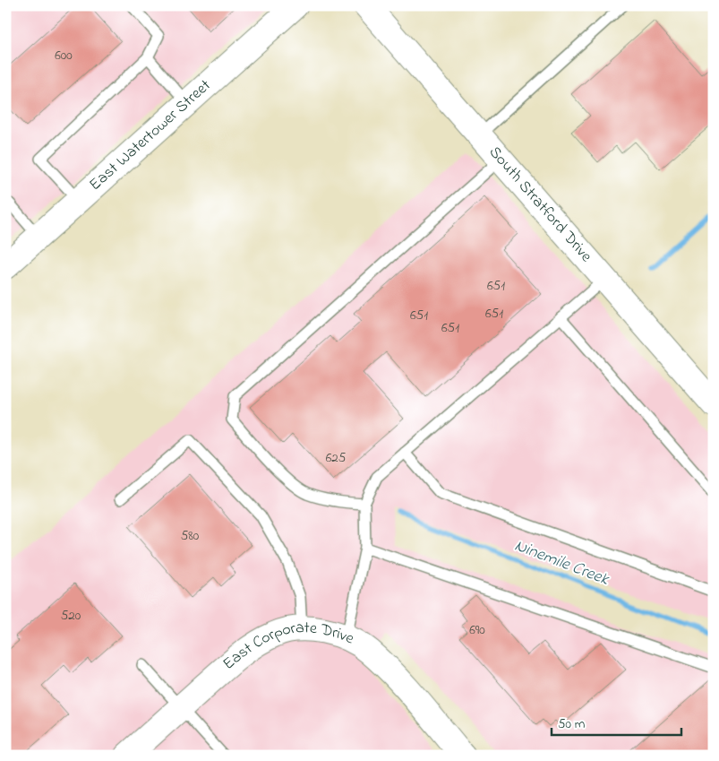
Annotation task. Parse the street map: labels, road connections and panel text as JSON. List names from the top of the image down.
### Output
{
  "streets": {
    "street": ["East Watertower Street", "South Stratford Drive", "East Corporate Drive"]
  },
  "water": ["Ninemile Creek"],
  "house_numbers": [
    "600",
    "651",
    "651",
    "651",
    "651",
    "625",
    "580",
    "520",
    "690"
  ],
  "scale_bar": "50 m"
}
